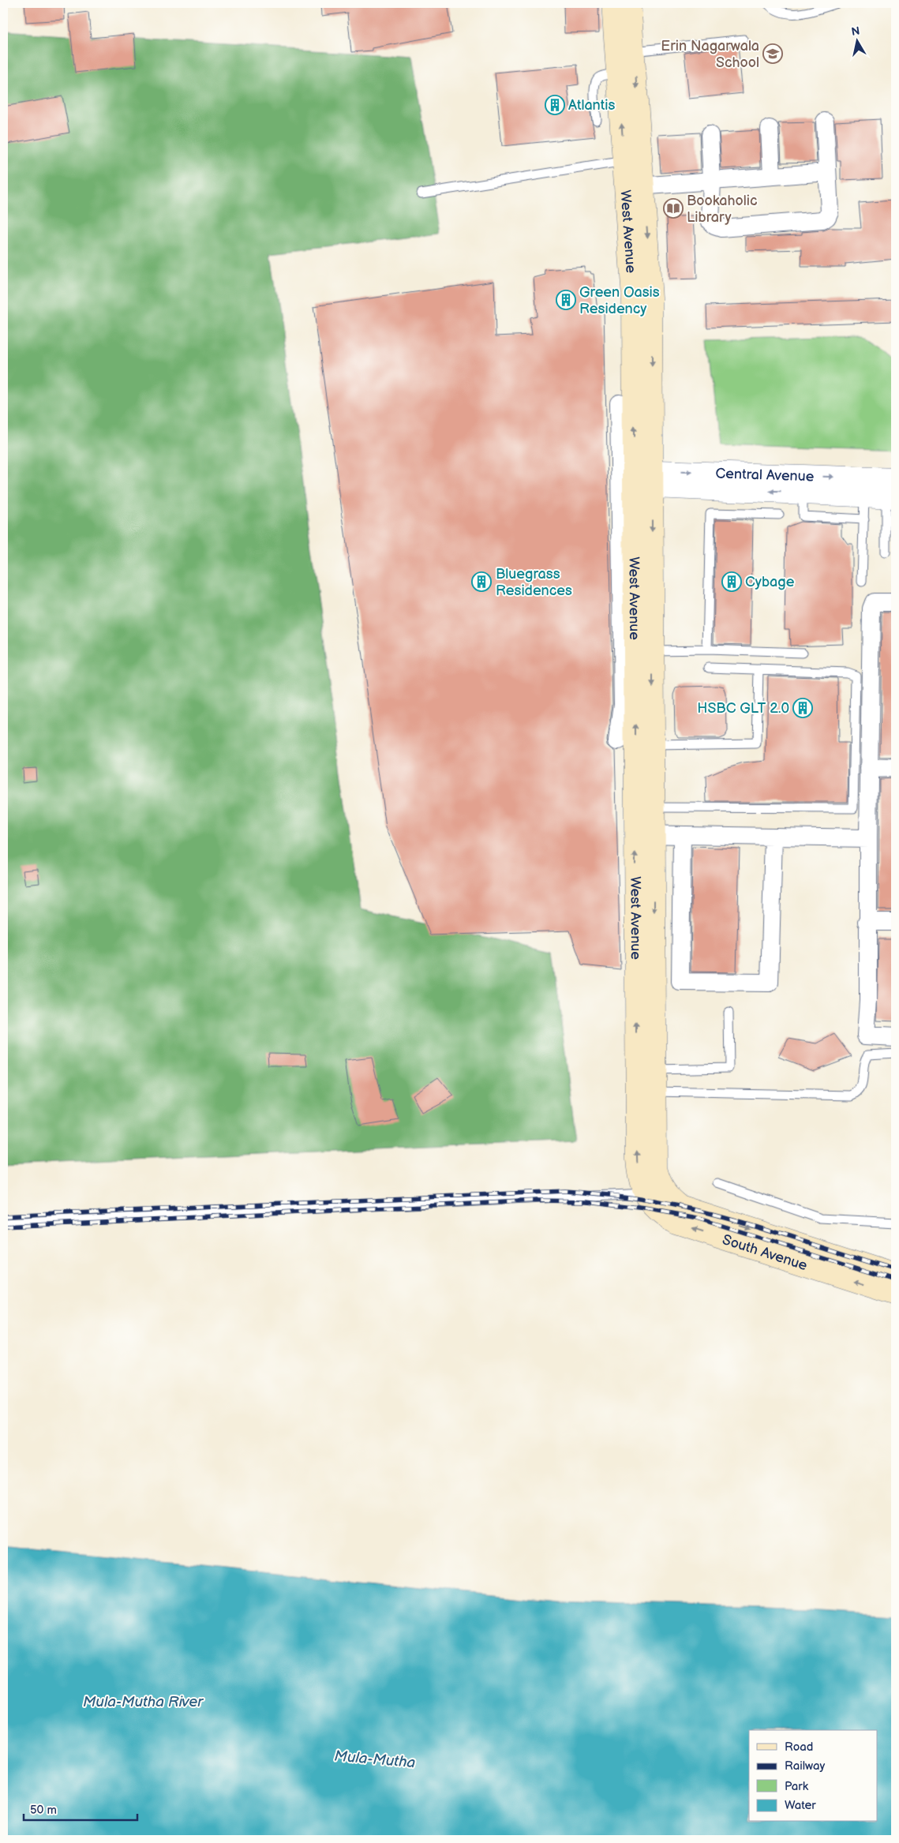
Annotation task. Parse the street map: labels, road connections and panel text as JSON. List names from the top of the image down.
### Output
{
  "streets": {
    "main road": ["West Avenue", "South Avenue"],
    "street": ["Central Avenue"]
  },
  "crossings": [
    ["West Avenue", "Central Avenue"],
    ["West Avenue", "South Avenue"]
  ],
  "water": ["Mula-Mutha River", "Mula-Mutha"],
  "places": {
    "school or university": ["Erin Nagarwala School"],
    "building": [
      "Atlantis",
      "Green Oasis Residency",
      "Bluegrass Residences",
      "Cybage",
      "HSBC GLT 2.0"
    ],
    "library": ["Bookaholic Library"]
  },
  "legend": [
    "Road",
    "Railway",
    "Park",
    "Water"
  ],
  "scale_bar": "50 m",
  "north": "top"
}
